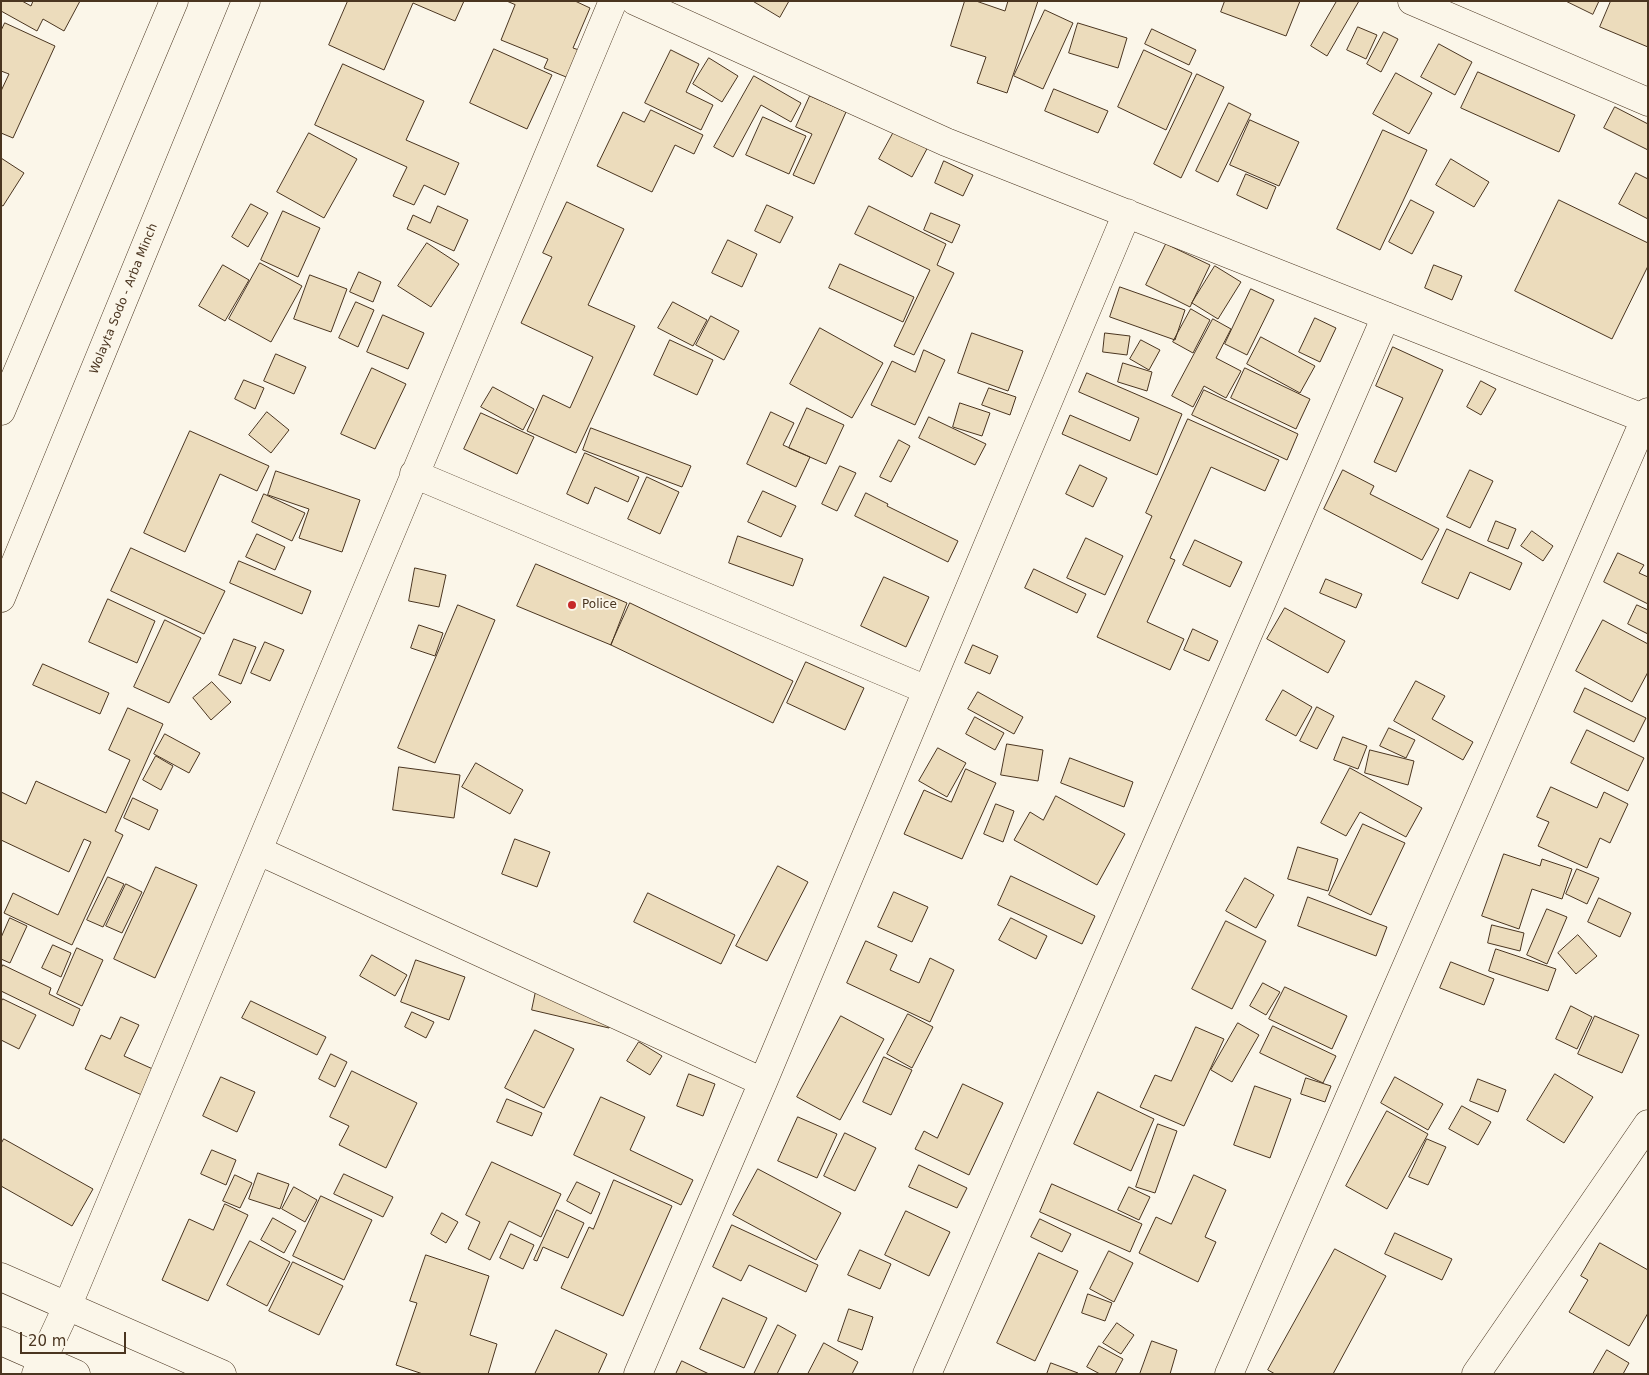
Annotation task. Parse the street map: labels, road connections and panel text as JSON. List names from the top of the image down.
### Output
{
  "streets": {
    "main road": ["Wolayta Sodo - Arba Minch"]
  },
  "places": ["Police"],
  "scale_bar": "20 m"
}
